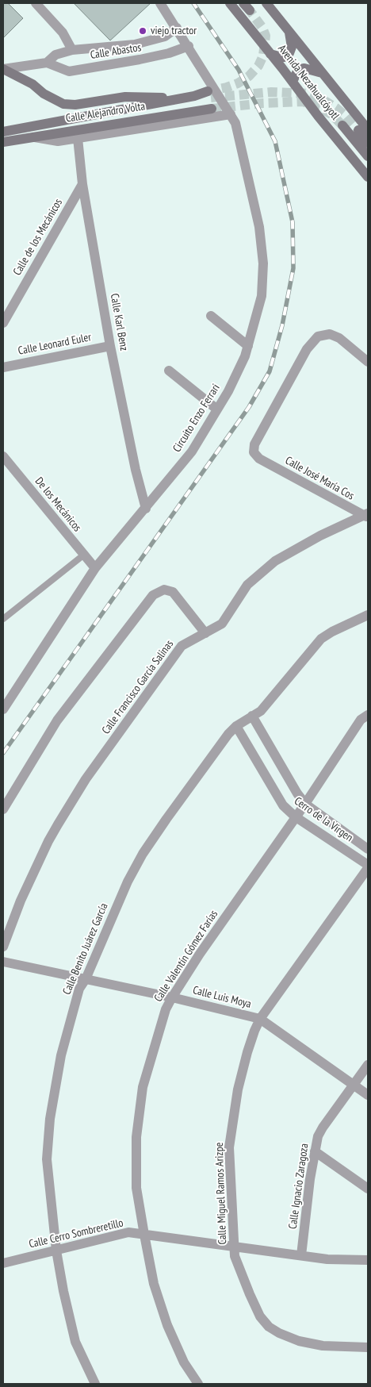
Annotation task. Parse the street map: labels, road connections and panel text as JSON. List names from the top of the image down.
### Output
{
  "streets": {
    "main road": ["Avenida Nezahualcóyotl", "Calle Alejandro Volta"],
    "street": [
      "Calle Abastos",
      "Calle de los Mecánicos",
      "Calle Karl Benz",
      "Calle Leonard Euler",
      "Circuito Enzo Ferrari",
      "Calle José María Cos",
      "De los Mecánicos",
      "Calle Francisco García Salinas",
      "Cerro de la Virgen",
      "Calle Benito Juárez García",
      "Calle Valentín Gómez Farías",
      "Calle Luis Moya",
      "Calle Ignacio Zaragoza",
      "Calle Miguel Ramos Arizpe",
      "Calle Cerro Sombreretillo"
    ]
  },
  "crossings": [
    ["Calle Abastos", "Circuito Enzo Ferrari"],
    ["Calle de los Mecánicos", "Calle Karl Benz"],
    ["Calle Karl Benz", "Calle Leonard Euler"],
    ["Calle Karl Benz", "Circuito Enzo Ferrari"],
    ["Circuito Enzo Ferrari", "De los Mecánicos"],
    ["Calle José María Cos", "Calle Francisco García Salinas"],
    ["Cerro de la Virgen", "Calle Benito Juárez García"],
    ["Cerro de la Virgen", "Calle Valentín Gómez Farías"],
    ["Calle Benito Juárez García", "Calle Luis Moya"],
    ["Calle Benito Juárez García", "Calle Cerro Sombreretillo"],
    ["Calle Valentín Gómez Farías", "Calle Luis Moya"],
    ["Calle Valentín Gómez Farías", "Calle Cerro Sombreretillo"],
    ["Calle Luis Moya", "Calle Ignacio Zaragoza"],
    ["Calle Luis Moya", "Calle Miguel Ramos Arizpe"],
    ["Calle Ignacio Zaragoza", "Calle Cerro Sombreretillo"],
    ["Calle Miguel Ramos Arizpe", "Calle Cerro Sombreretillo"]
  ],
  "places": ["viejo tractor"]
}
